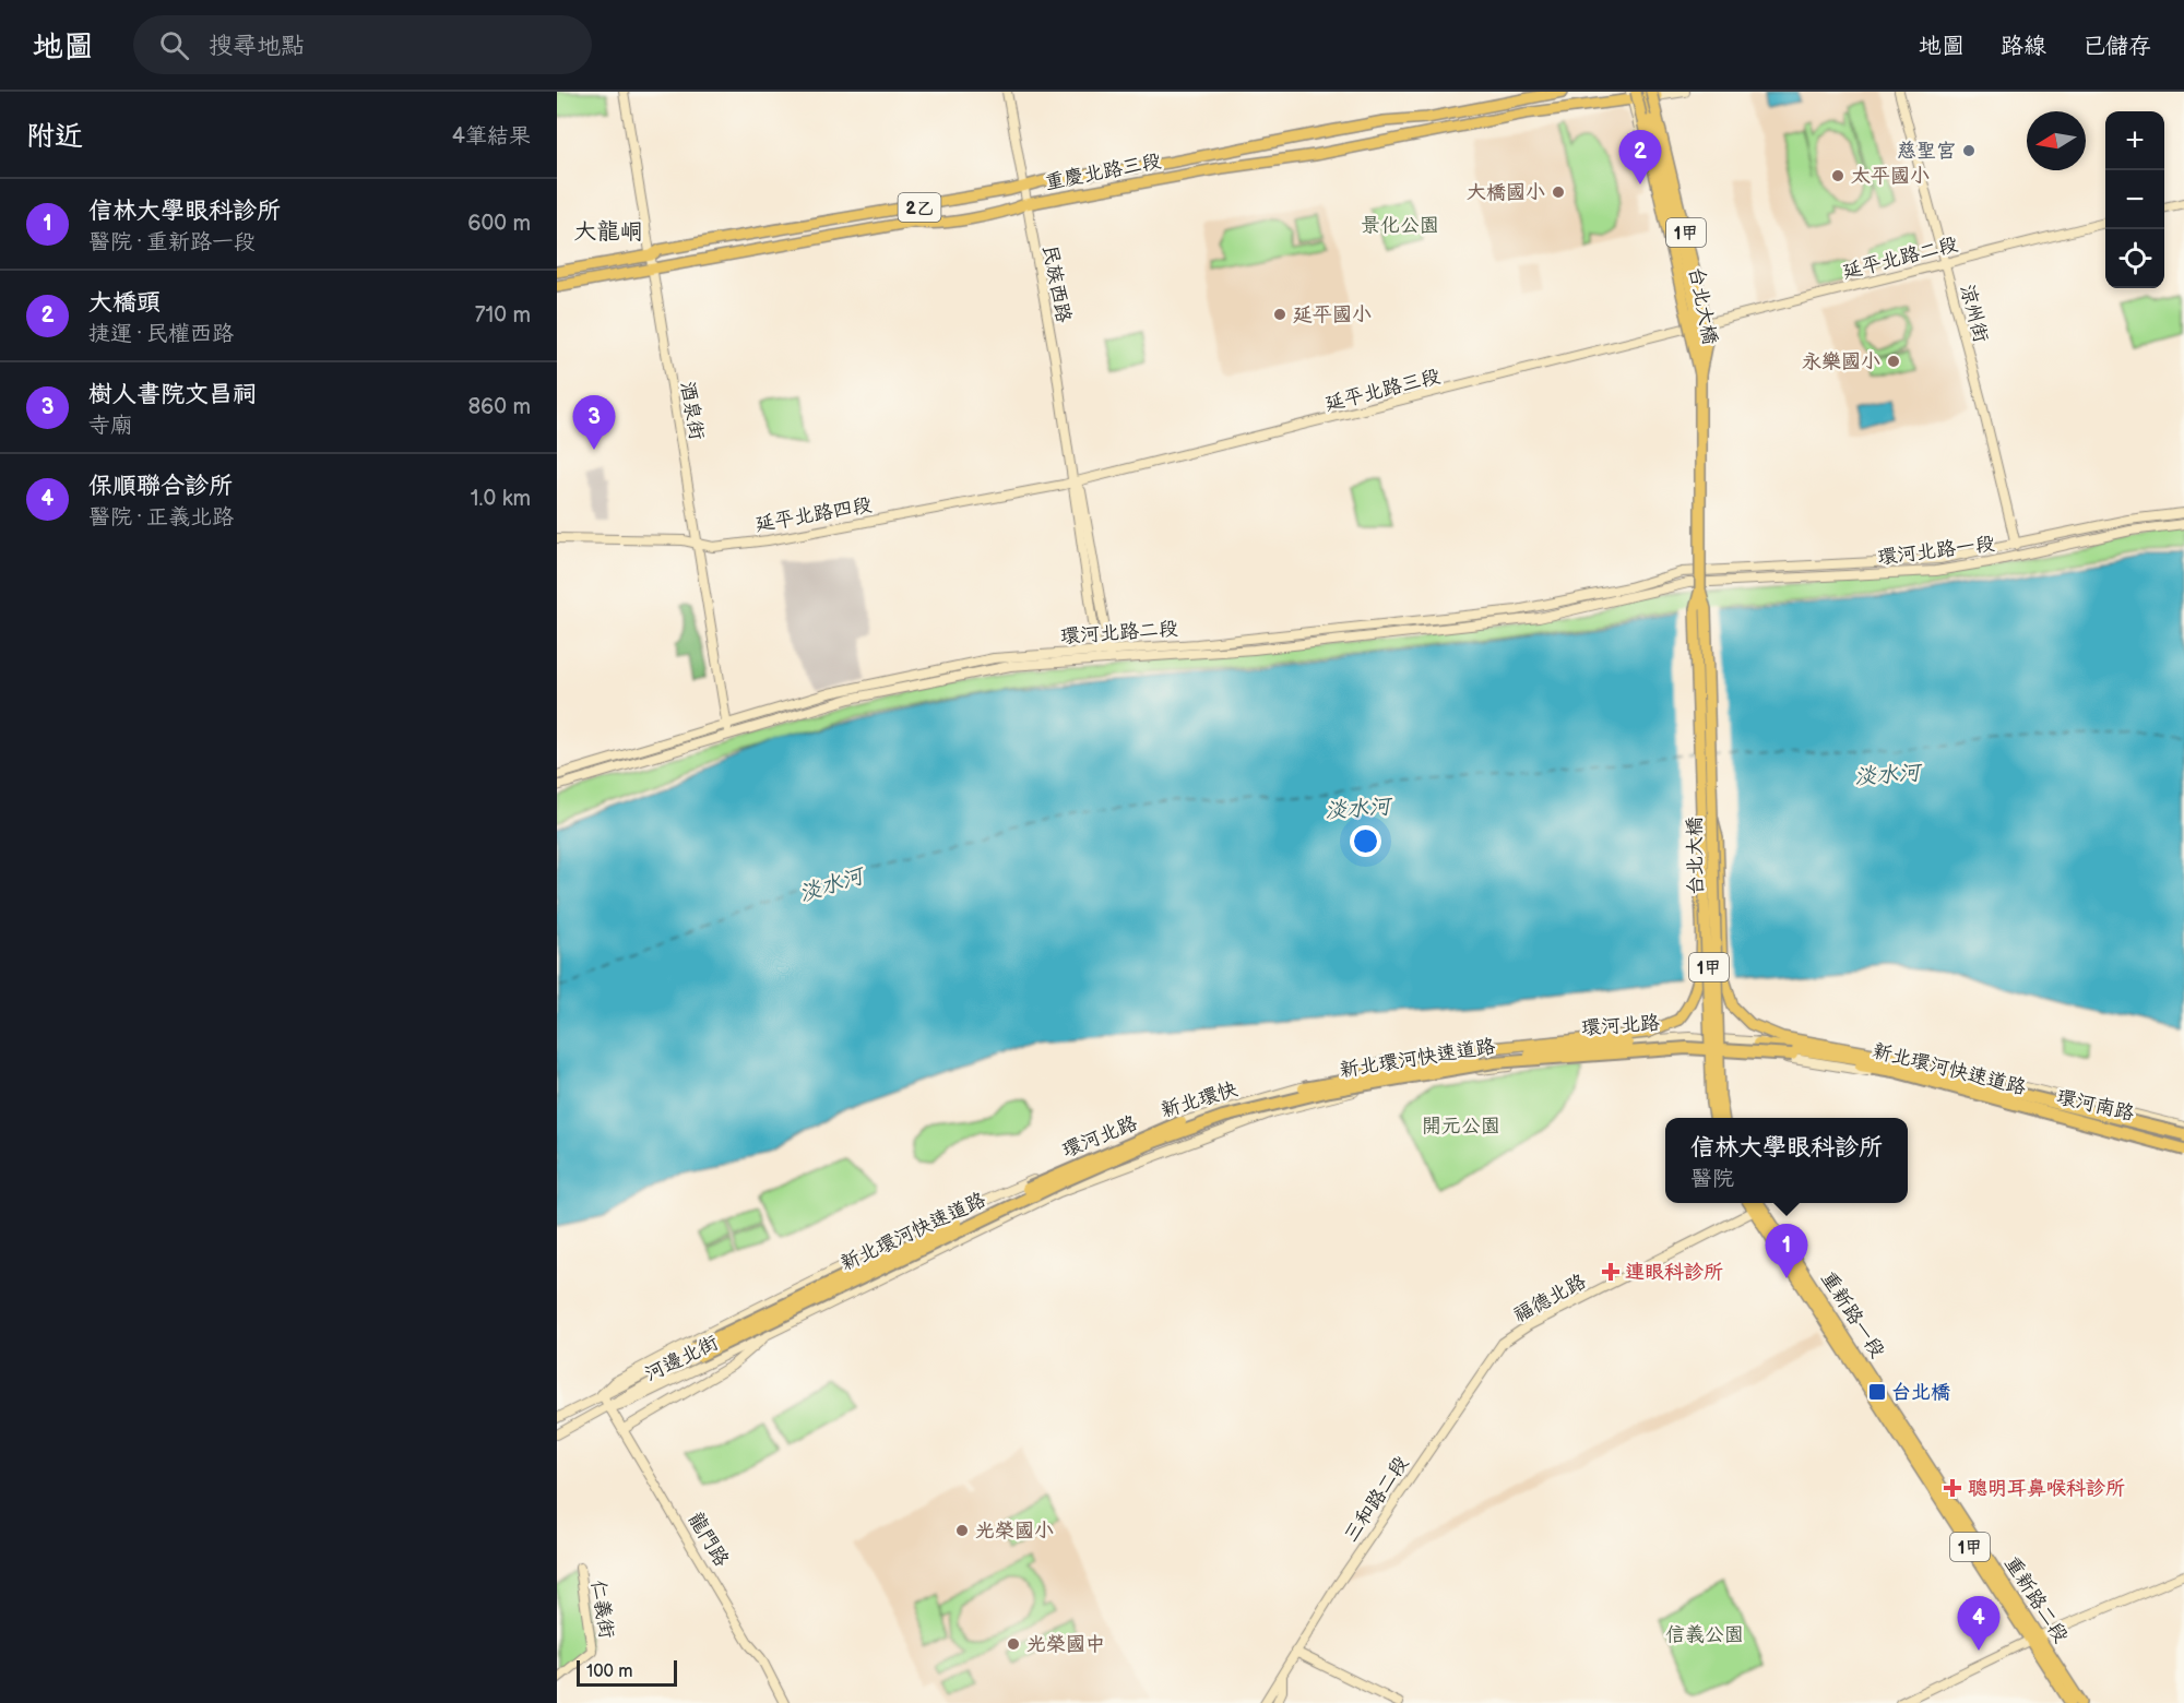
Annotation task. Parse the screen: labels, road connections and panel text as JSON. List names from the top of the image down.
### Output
{
  "streets": {
    "highway": ["新北環河快速道路", "新北環快"],
    "main road": [
      "重慶北路三段",
      "2乙",
      "1甲",
      "台北大橋",
      "重新路一段",
      "重新路二段"
    ],
    "street": [
      "延平北路二段",
      "民族西路",
      "涼州街",
      "延平北路三段",
      "酒泉街",
      "延平北路四段",
      "環河北路一段",
      "環河北路二段",
      "環河北路",
      "環河南路",
      "福德北路",
      "河邊北街",
      "三和路二段",
      "龍門路",
      "仁義街"
    ]
  },
  "crossings": [
    ["重慶北路三段", "1甲"],
    ["重慶北路三段", "民族西路"],
    ["重慶北路三段", "台北大橋"],
    ["重慶北路三段", "酒泉街"],
    ["1甲", "台北大橋"],
    ["延平北路二段", "涼州街"],
    ["延平北路二段", "延平北路三段"],
    ["民族西路", "延平北路三段"],
    ["民族西路", "延平北路四段"],
    ["民族西路", "環河北路二段"],
    ["涼州街", "環河北路一段"],
    ["延平北路三段", "延平北路四段"],
    ["酒泉街", "延平北路四段"],
    ["酒泉街", "環河北路二段"],
    ["環河北路一段", "環河北路二段"],
    ["環河北路", "環河南路"],
    ["環河北路", "龍門路"],
    ["新北環河快速道路", "新北環快"],
    ["環河南路", "河邊北街"],
    ["福德北路", "重新路一段"],
    ["福德北路", "三和路二段"],
    ["重新路一段", "重新路二段"],
    ["河邊北街", "龍門路"]
  ],
  "districts": ["大龍峒"],
  "water": ["淡水河"],
  "parks": ["景化公園", "開元公園", "信義公園"],
  "places": {
    "other": [
      "慈聖宮",
      "太平國小",
      "大橋國小",
      "延平國小",
      "永樂國小",
      "光榮國小",
      "光榮國中"
    ],
    "health": ["連眼科診所", "聰明耳鼻喉科診所"],
    "transit": ["台北橋"]
  },
  "scale_bar": "100 m",
  "north": "left",
  "page": {
    "header": "地圖",
    "search": "搜尋地點",
    "nav": ["地圖", "路線", "已儲存"],
    "heading": ["附近", "4筆結果"],
    "map_buttons": ["+", "−"],
    "pins": [
      "2",
      "3",
      "1",
      "4"
    ],
    "list": [
      {
        "mark": "1",
        "name": "信林大學眼科診所",
        "note": "醫院 · 重新路一段",
        "value": "600 m"
      },
      {
        "mark": "2",
        "name": "大橋頭",
        "note": "捷運 · 民權西路",
        "value": "710 m"
      },
      {
        "mark": "3",
        "name": "樹人書院文昌祠",
        "note": "寺廟",
        "value": "860 m"
      },
      {
        "mark": "4",
        "name": "保順聯合診所",
        "note": "醫院 · 正義北路",
        "value": "1.0 km"
      }
    ],
    "popup": ["信林大學眼科診所", "醫院"],
    "scale": "100 m"
  }
}
